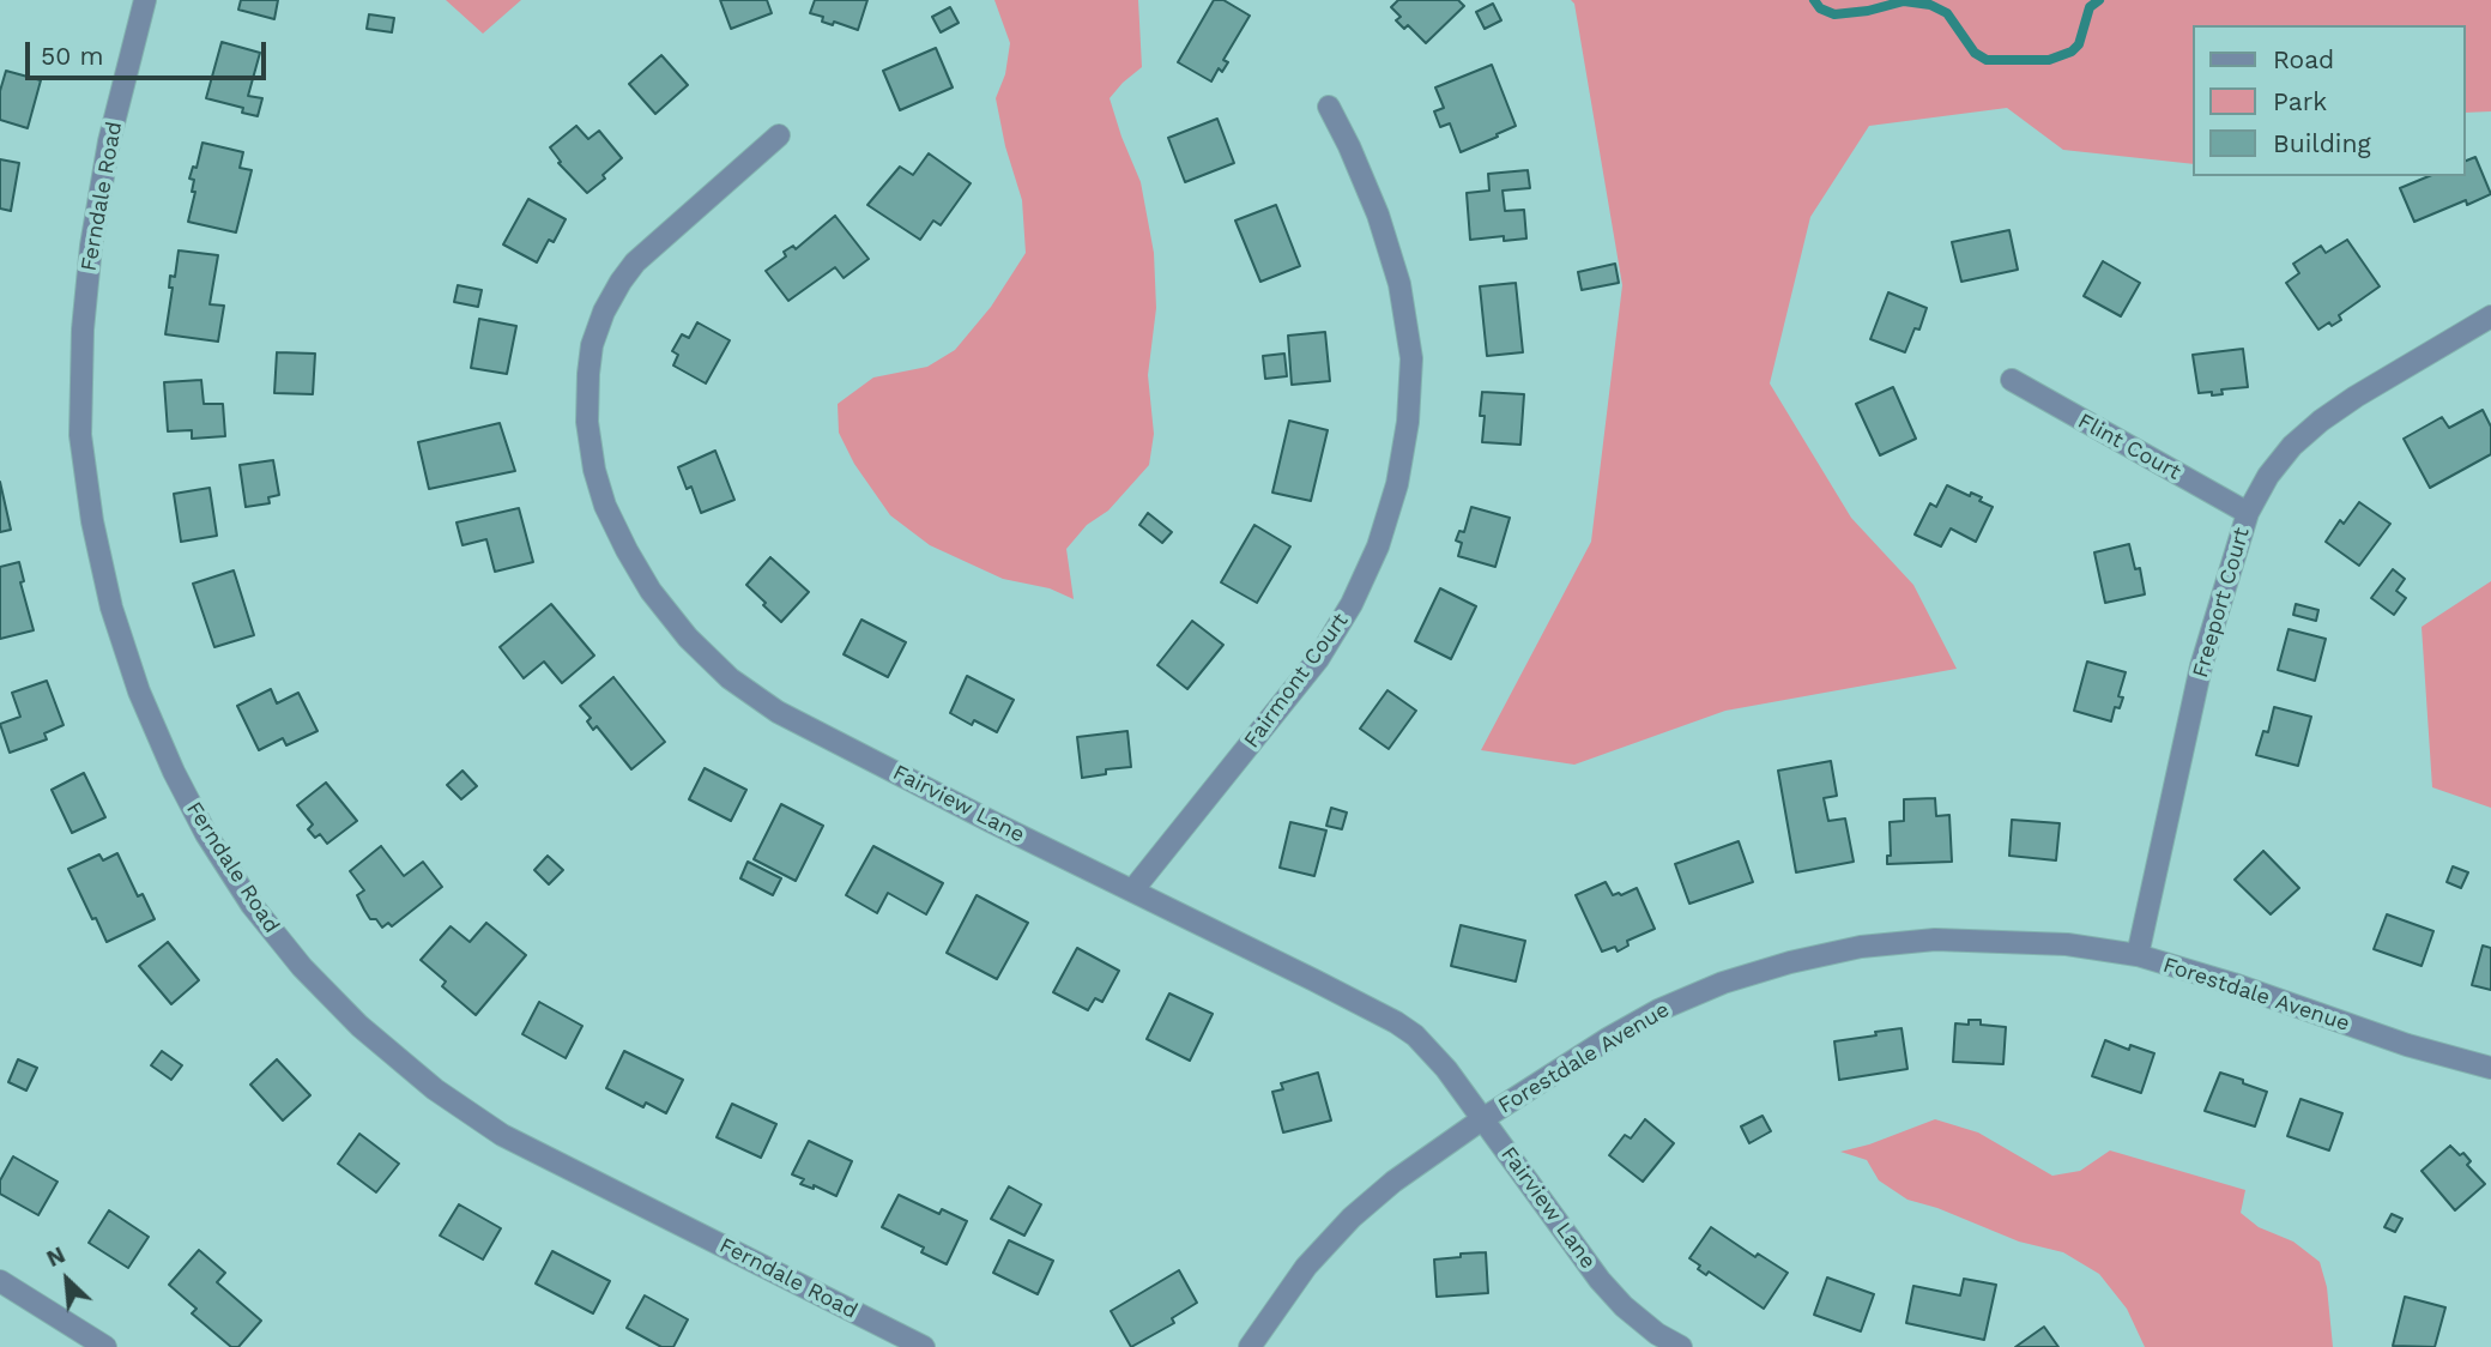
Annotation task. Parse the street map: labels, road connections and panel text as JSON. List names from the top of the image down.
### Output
{
  "streets": {
    "street": [
      "Ferndale Road",
      "Flint Court",
      "Freeport Court",
      "Fairmont Court",
      "Fairview Lane",
      "Forestdale Avenue"
    ]
  },
  "crossings": [
    ["Flint Court", "Freeport Court"],
    ["Freeport Court", "Forestdale Avenue"],
    ["Fairmont Court", "Fairview Lane"],
    ["Fairview Lane", "Forestdale Avenue"]
  ],
  "legend": ["Road", "Park", "Building"],
  "scale_bar": "50 m",
  "north": "top left"
}
